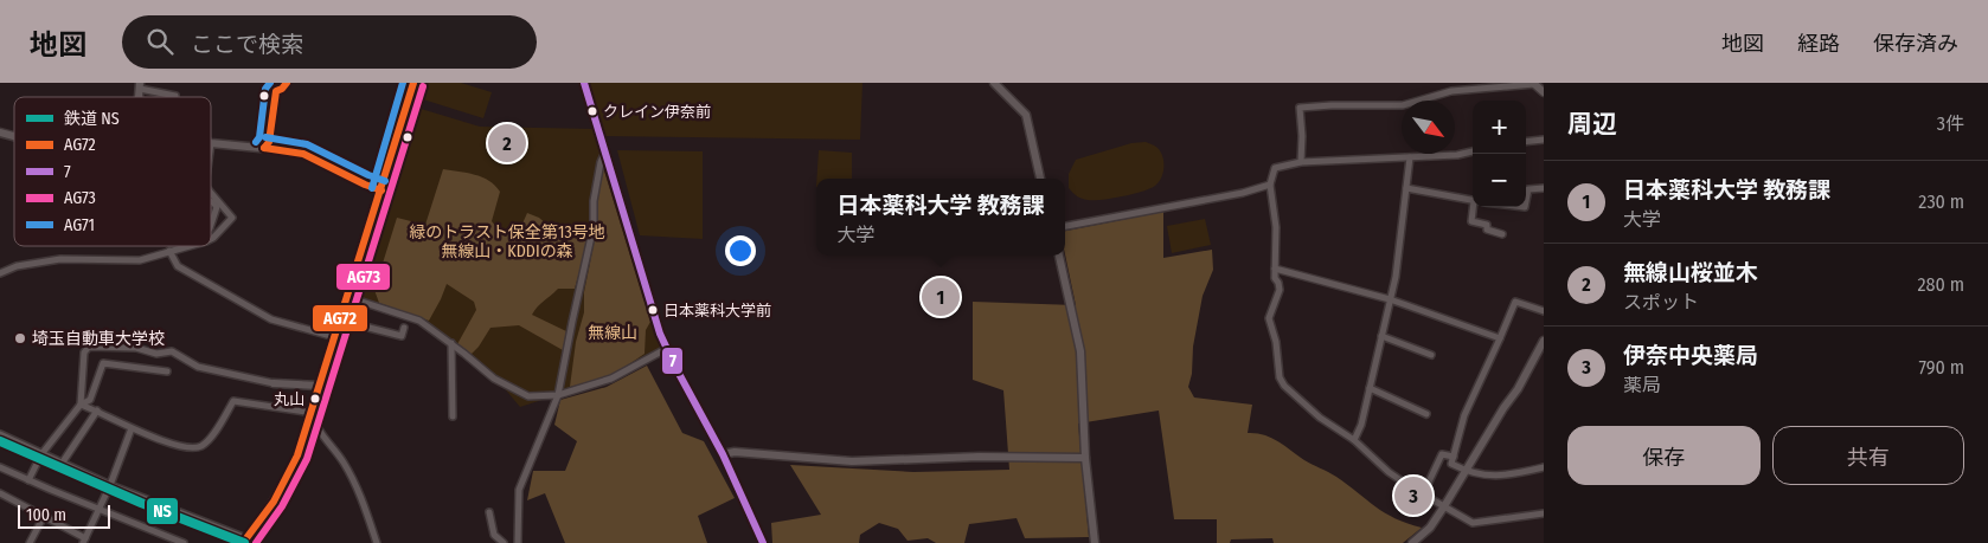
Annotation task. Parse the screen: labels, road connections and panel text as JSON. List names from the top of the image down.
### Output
{
  "parks": ["緑のトラスト保全第13号地 無線山・KDDIの森", "無線山"],
  "places": [
    "クレイン伊奈前",
    "日本薬科大学前",
    "埼玉自動車大学校",
    "丸山"
  ],
  "lines": [
    "transit line AG72",
    "transit line 7",
    "transit line AG71",
    "transit line AG73",
    "rail line NS"
  ],
  "legend": [
    "鉄道 NS",
    "AG72",
    "7",
    "AG73",
    "AG71"
  ],
  "scale_bar": "100 m",
  "north": "bottom right",
  "page": {
    "header": "地図",
    "search": "ここで検索",
    "nav": ["地図", "経路", "保存済み"],
    "heading": ["周辺", "3件"],
    "map_buttons": ["+", "−"],
    "pins": ["2", "1", "3"],
    "list": [
      {
        "mark": "1",
        "name": "日本薬科大学 教務課",
        "note": "大学",
        "value": "230 m"
      },
      {
        "mark": "2",
        "name": "無線山桜並木",
        "note": "スポット",
        "value": "280 m"
      },
      {
        "mark": "3",
        "name": "伊奈中央薬局",
        "note": "薬局",
        "value": "790 m"
      }
    ],
    "popup": ["日本薬科大学 教務課", "大学"],
    "buttons": ["保存", "共有"],
    "scale": "100 m"
  }
}
